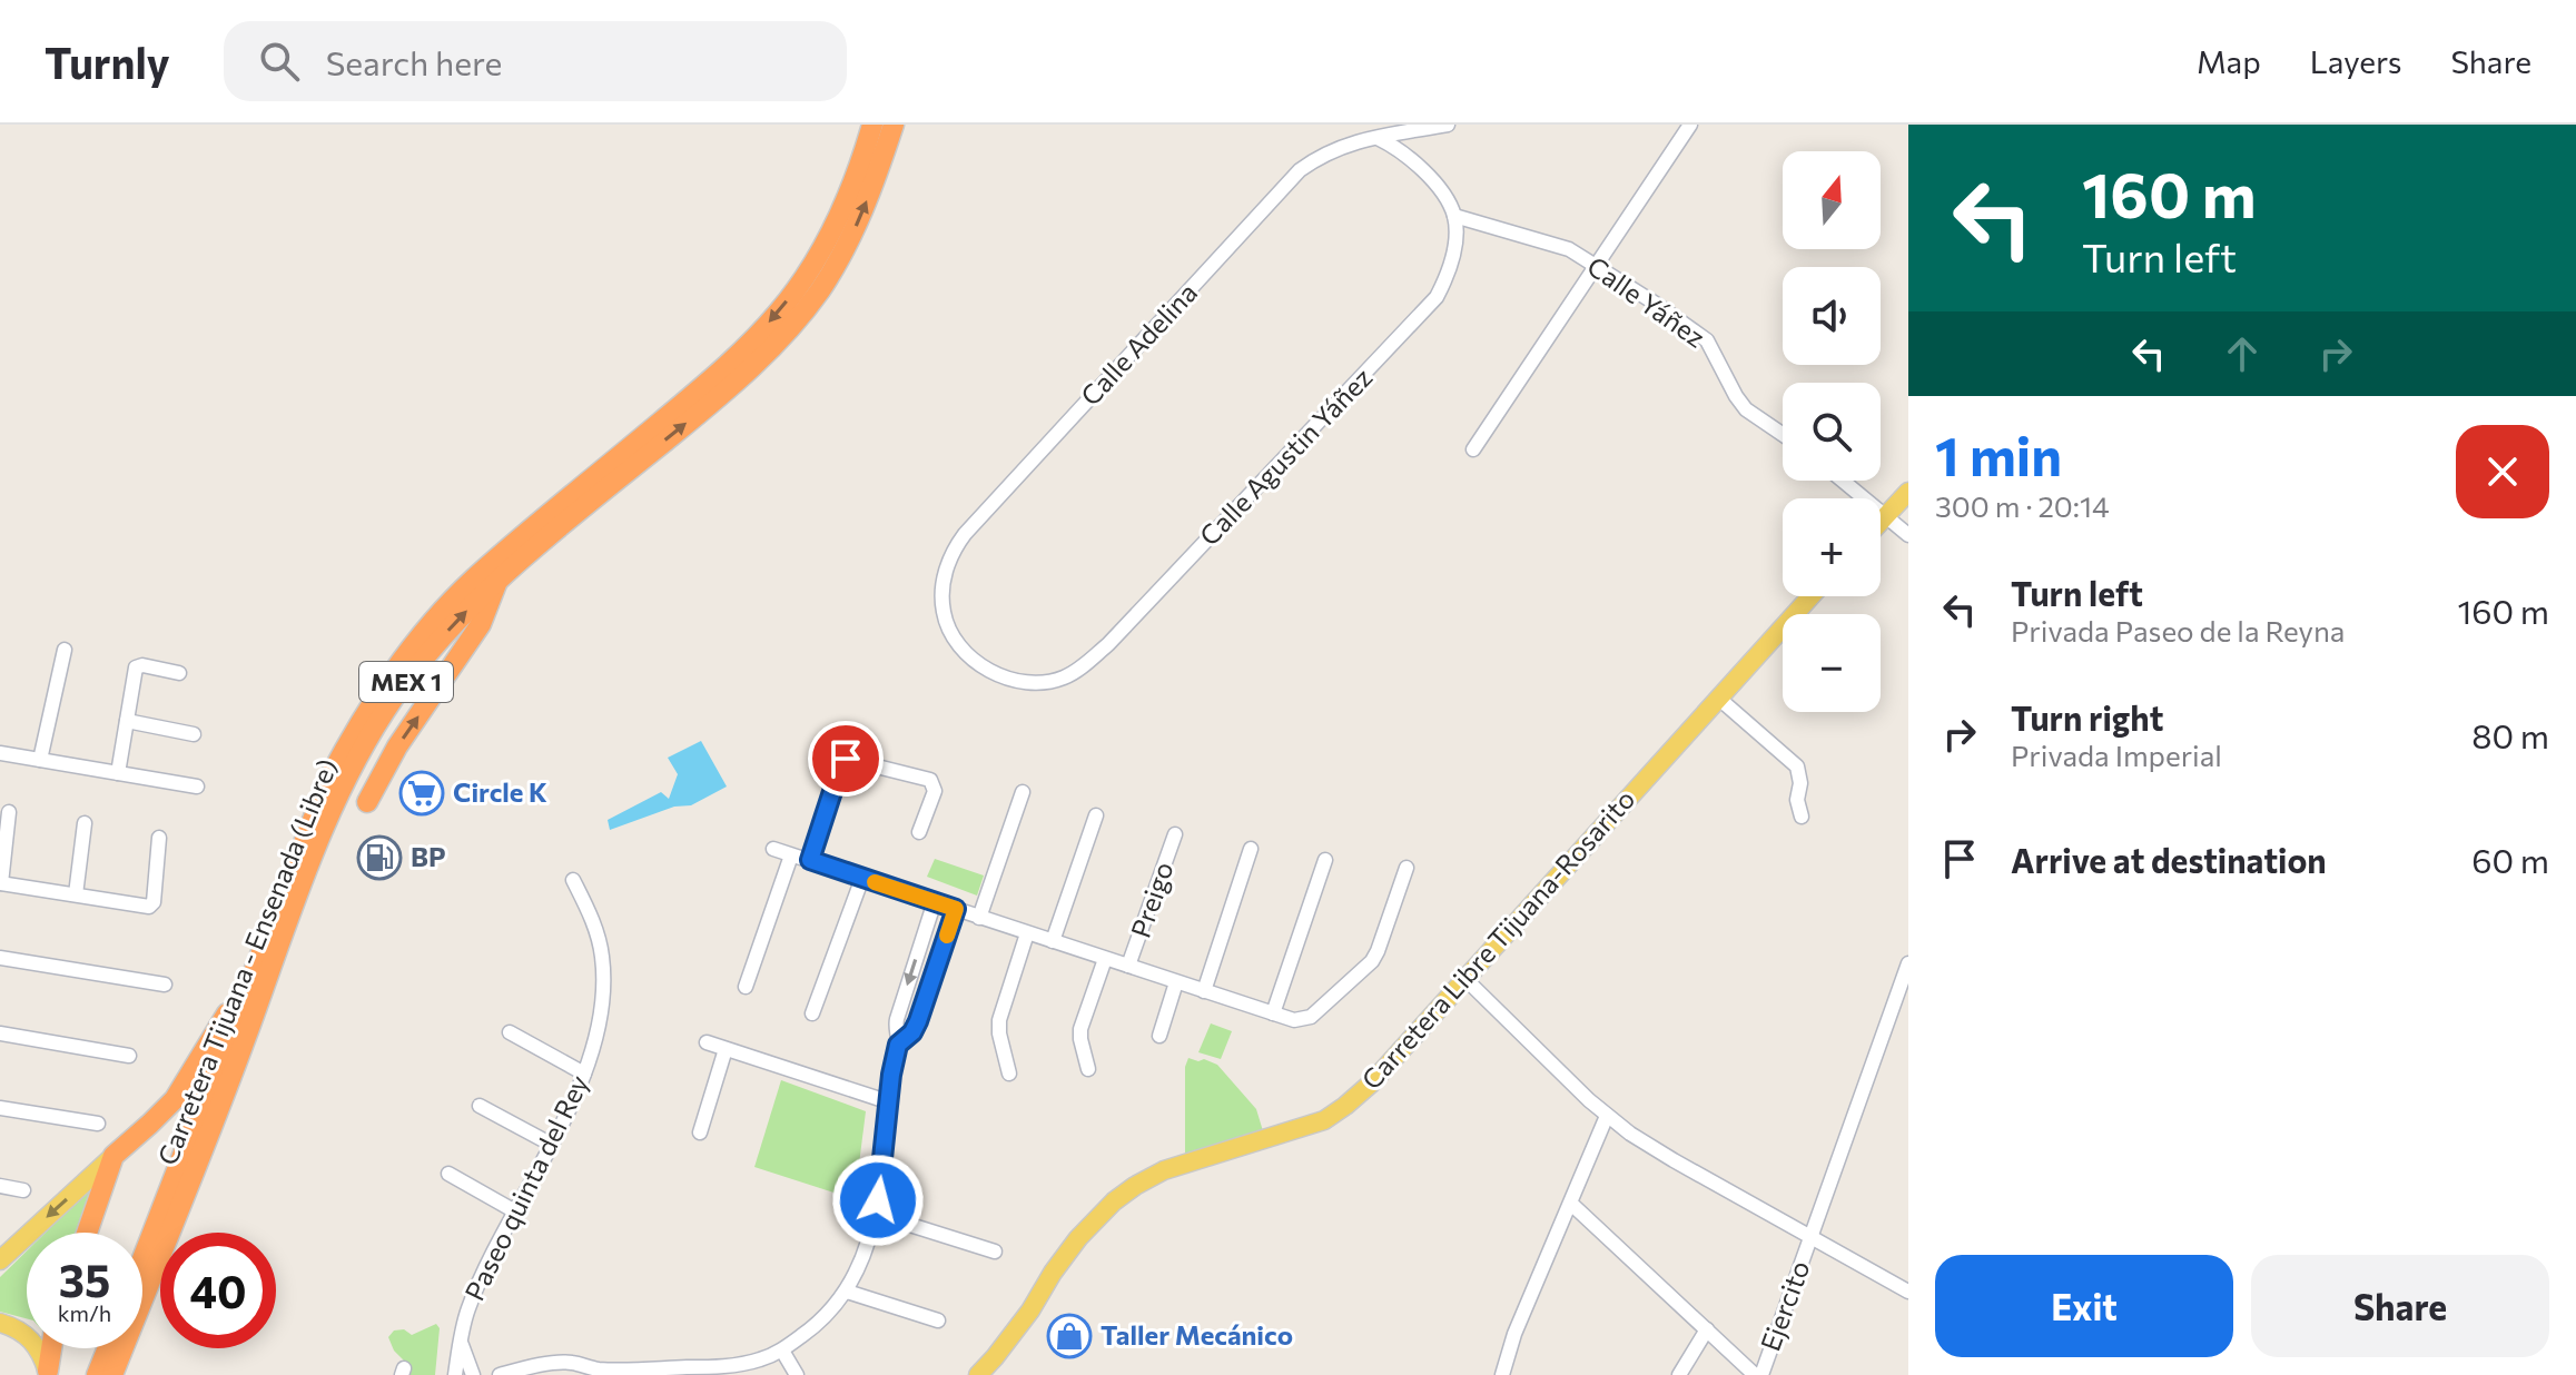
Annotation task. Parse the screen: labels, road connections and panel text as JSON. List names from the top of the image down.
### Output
{
  "streets": {
    "highway": ["MEX 1", "Carretera Tijuana - Ensenada (Libre)"],
    "main road": ["Carretera Libre Tijuana-Rosarito"],
    "street": [
      "Calle Yáñez",
      "Calle Adelina",
      "Calle Agustin Yáñez",
      "Preigo",
      "Paseo quinta del Rey",
      "Ejercito"
    ]
  },
  "crossings": [
    ["Calle Yáñez", "Calle Agustin Yáñez"],
    ["Calle Adelina", "Calle Agustin Yáñez"]
  ],
  "places": {
    "supermarket": ["Circle K"],
    "fuel station": ["BP"],
    "shop": ["Taller Mecánico"]
  },
  "north": "top",
  "page": {
    "header": "Turnly",
    "search": "Search here",
    "nav": ["Map", "Layers", "Share"],
    "turn": ["160 m", "Turn left"],
    "map_buttons": ["+", "−"],
    "heading": ["1 min", "300 m · 20:14"],
    "list": [
      {
        "name": "Turn left",
        "note": "Privada Paseo de la Reyna",
        "value": "160 m"
      },
      {
        "name": "Turn right",
        "note": "Privada Imperial",
        "value": "80 m"
      },
      {
        "name": "Arrive at destination",
        "value": "60 m"
      }
    ],
    "speed": "35 km/h",
    "limit": "40",
    "buttons": ["Exit", "Share"]
  }
}
